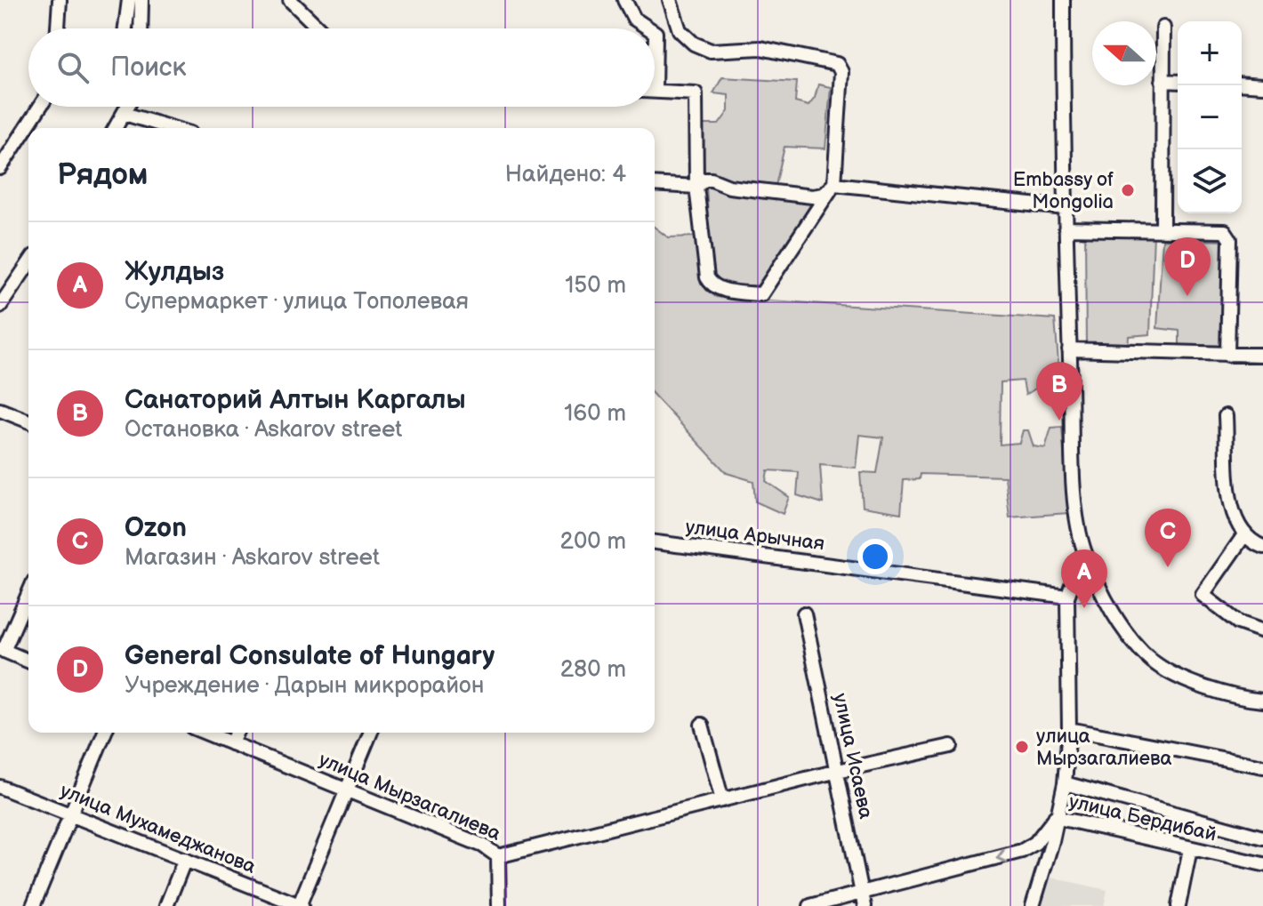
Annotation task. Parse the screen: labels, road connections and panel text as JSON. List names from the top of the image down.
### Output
{
  "streets": {
    "street": [
      "улица Арычная",
      "улица Исаева",
      "улица Мырзагалиева",
      "улица Бердибай",
      "улица Мухамеджанова"
    ]
  },
  "crossings": [
    ["улица Исаева", "улица Мырзагалиева"]
  ],
  "places": ["Embassy of Mongolia", "улица Мырзагалиева"],
  "north": "left",
  "page": {
    "map_buttons": ["+", "−"],
    "search": "Поиск",
    "heading": ["Рядом", "Найдено: 4"],
    "list": [
      {
        "mark": "A",
        "name": "Жулдыз",
        "note": "Супермаркет · улица Тополевая",
        "value": "150 m"
      },
      {
        "mark": "B",
        "name": "Санаторий Алтын Каргалы",
        "note": "Остановка · Askarov street",
        "value": "160 m"
      },
      {
        "mark": "C",
        "name": "Ozon",
        "note": "Магазин · Askarov street",
        "value": "200 m"
      },
      {
        "mark": "D",
        "name": "General Consulate of Hungary",
        "note": "Учреждение · Дарын микрорайон",
        "value": "280 m"
      }
    ],
    "pins": [
      "D",
      "B",
      "C",
      "A"
    ]
  }
}
